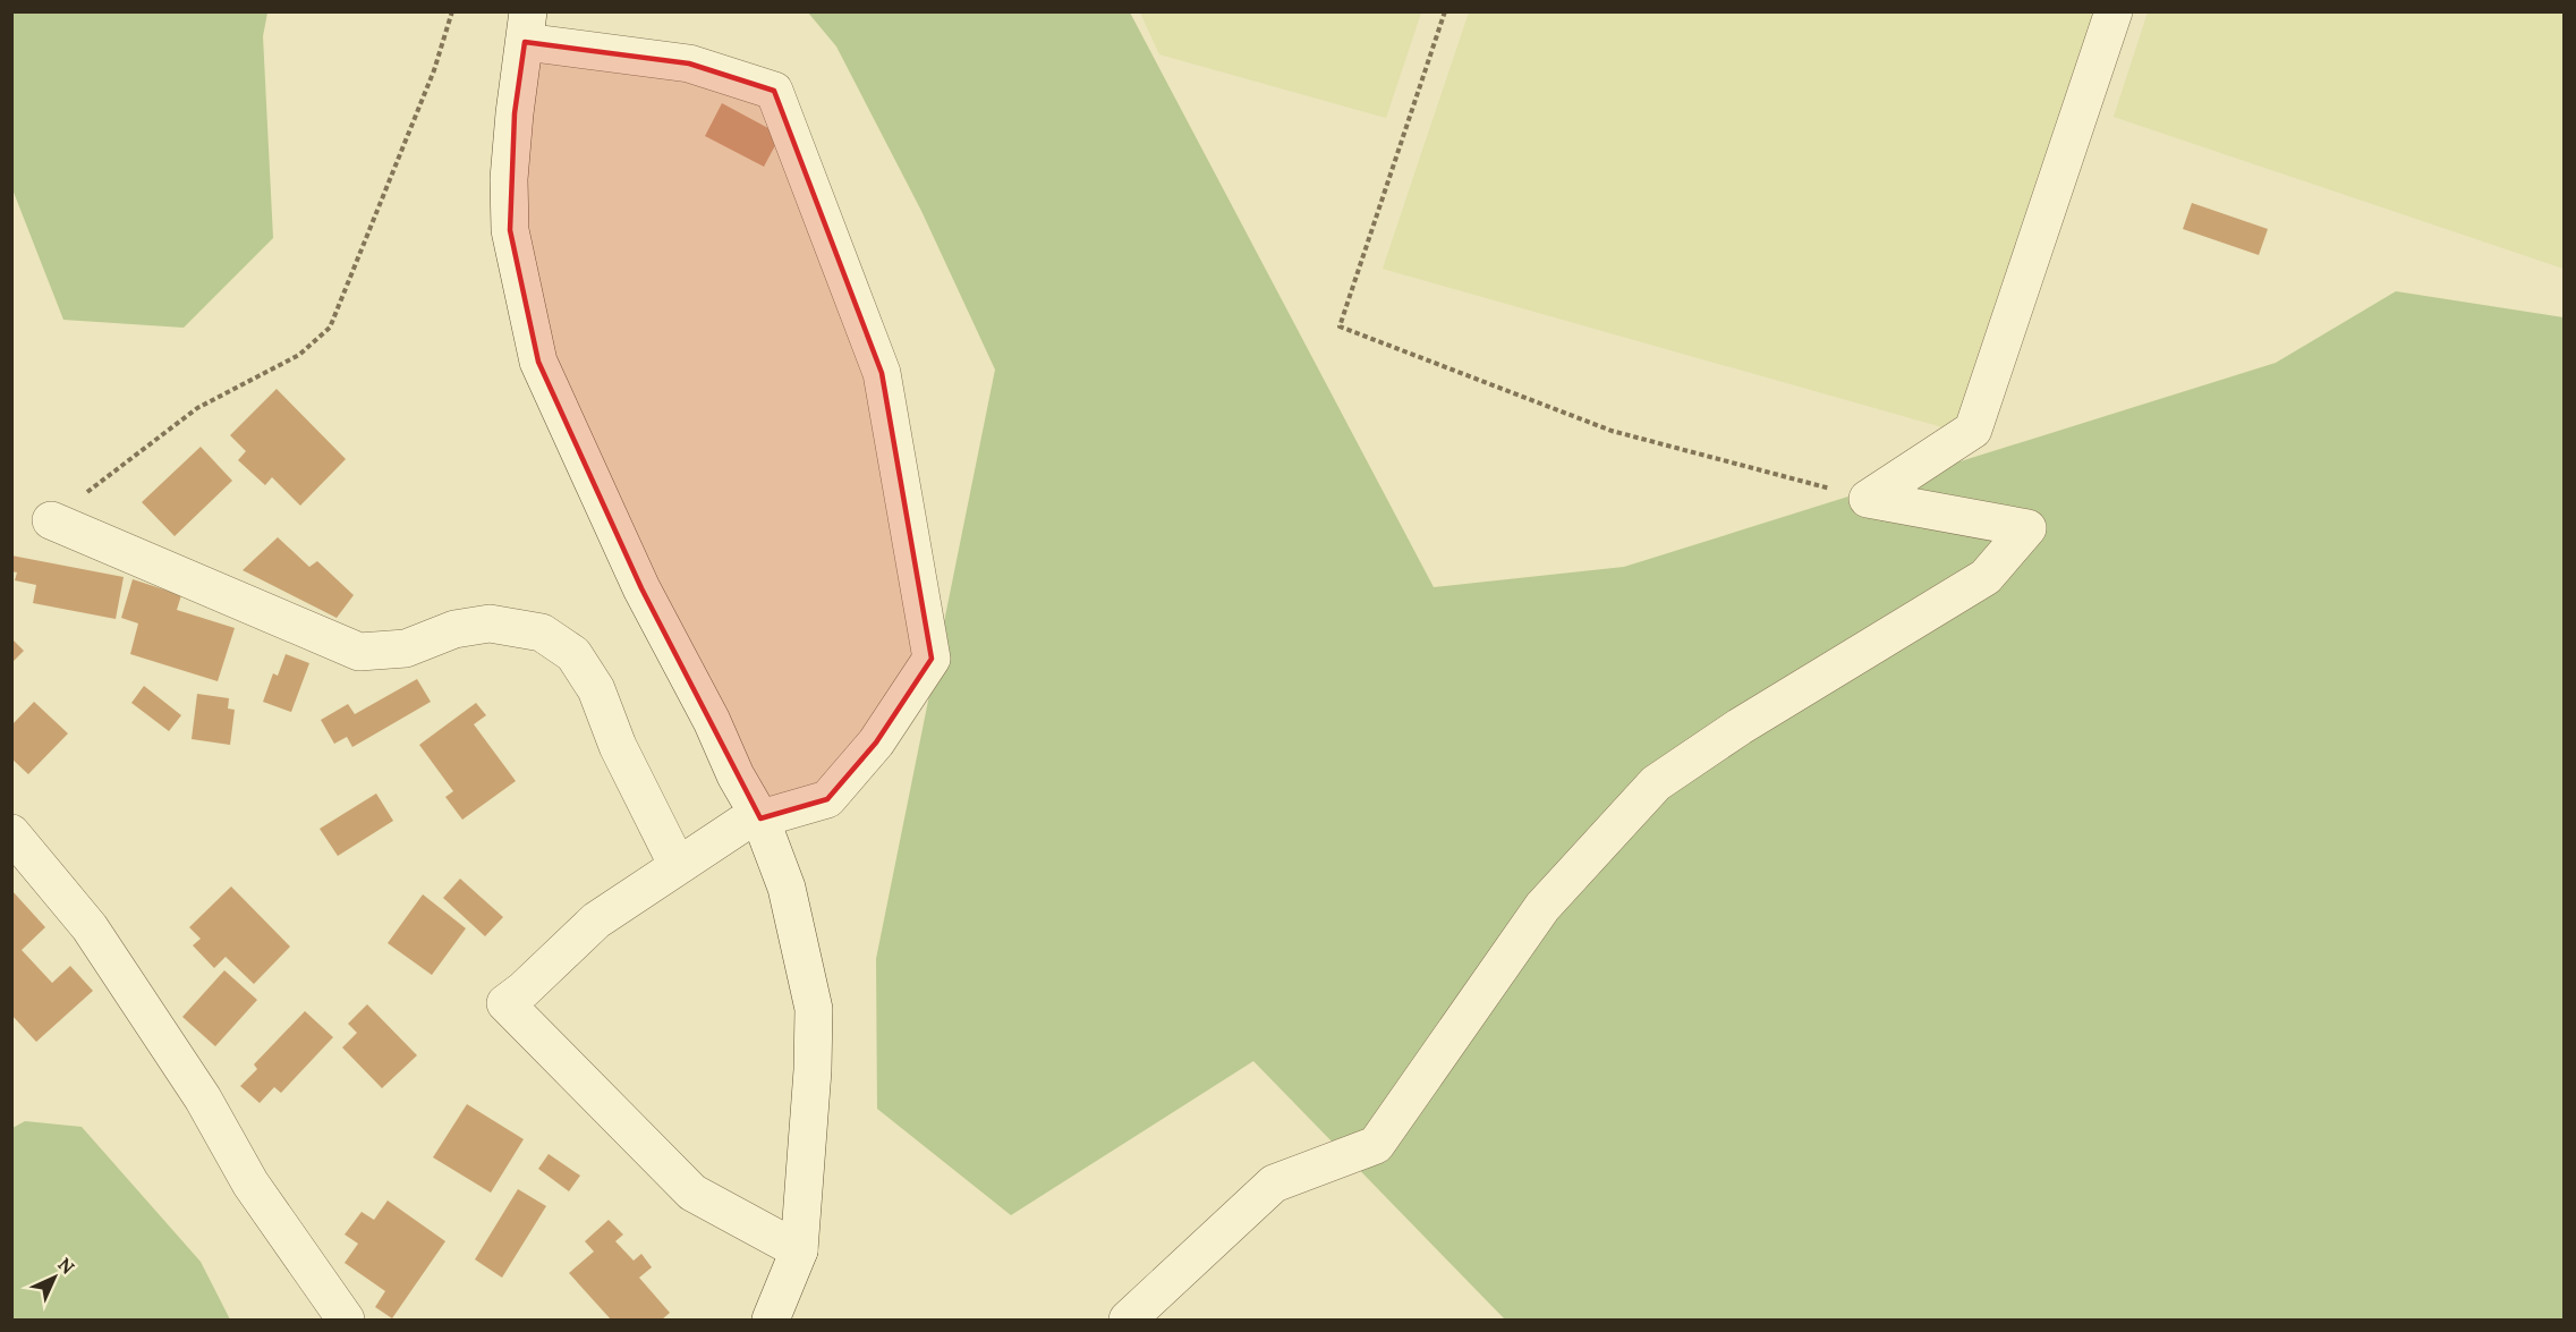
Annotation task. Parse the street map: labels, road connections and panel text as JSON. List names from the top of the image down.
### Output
{
  "north": "top right"
}
